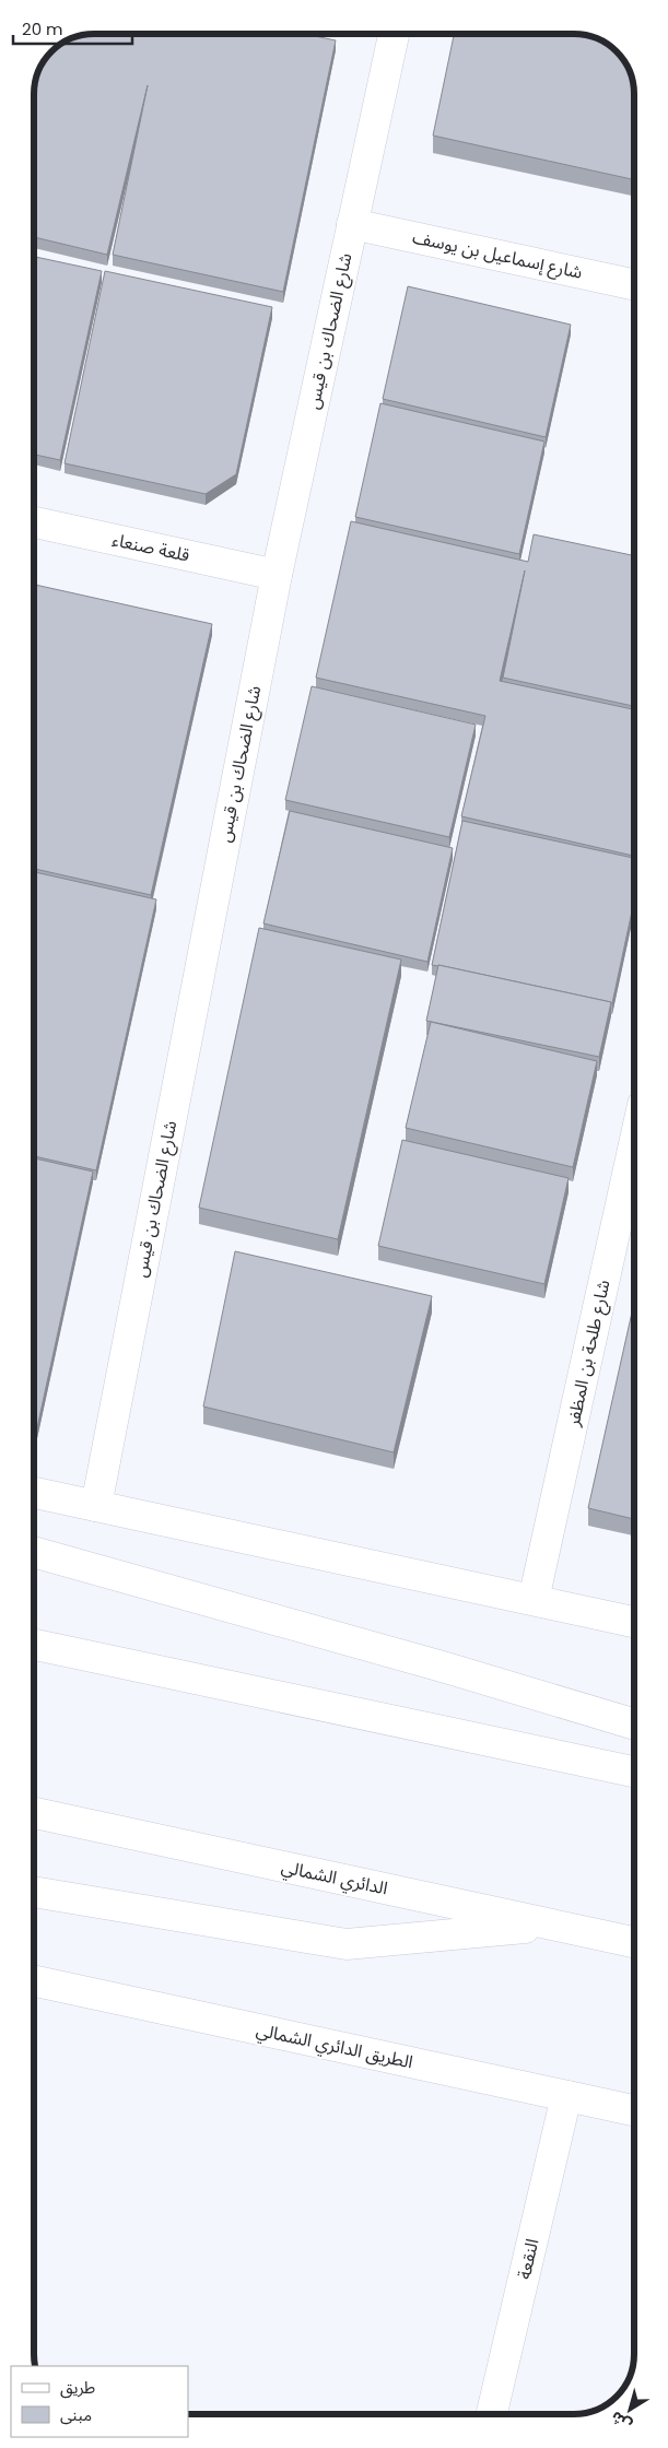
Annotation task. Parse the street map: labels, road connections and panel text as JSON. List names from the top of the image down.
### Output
{
  "streets": {
    "main road": [
      "شارع إسماعيل بن يوسف",
      "شارع الضحاك بن قيس",
      "قلعة صنعاء",
      "شارع طلحة بن المظفر",
      "الدائري الشمالي",
      "الطريق الدائري الشمالي",
      "النقعة"
    ]
  },
  "crossings": [
    ["شارع إسماعيل بن يوسف", "شارع الضحاك بن قيس"],
    ["شارع الضحاك بن قيس", "قلعة صنعاء"],
    ["الطريق الدائري الشمالي", "النقعة"]
  ],
  "legend": ["طريق", "مبنى"],
  "scale_bar": "20 m",
  "north": "bottom left"
}
